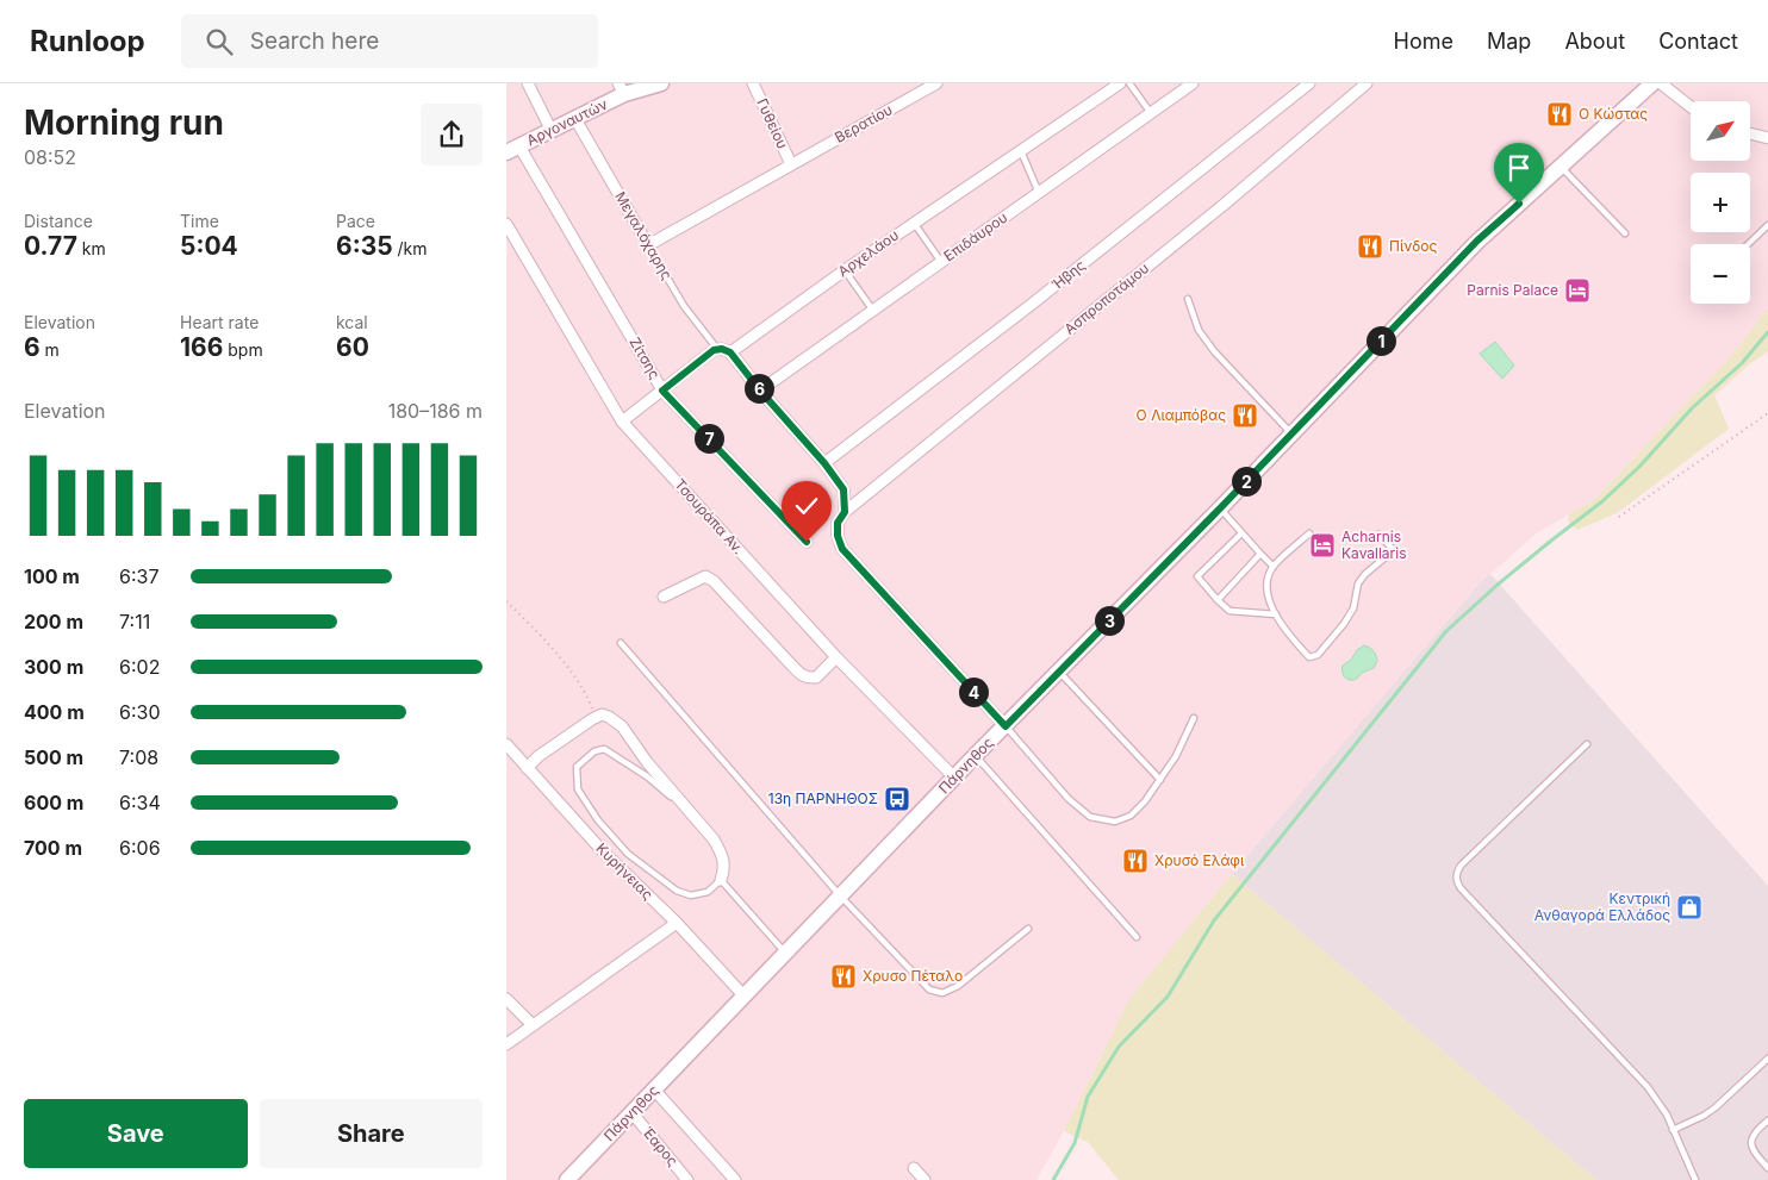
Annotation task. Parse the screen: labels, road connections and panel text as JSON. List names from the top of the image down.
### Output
{
  "streets": {
    "main road": ["Αργοναυτών", "Πάρνηθος"],
    "street": [
      "Γυθείου",
      "Βερατίου",
      "Μεγαλόχαρης",
      "Επιδάυρου",
      "Αρχελάου",
      "Ήβης",
      "Ασπροποτάμου",
      "Ζίτσης",
      "Τσουράπα Αν.",
      "Κυρήνειας",
      "Έαρος"
    ]
  },
  "crossings": [
    ["Αργοναυτών", "Μεγαλόχαρης"],
    ["Αργοναυτών", "Ζίτσης"],
    ["Γυθείου", "Βερατίου"],
    ["Βερατίου", "Μεγαλόχαρης"],
    ["Τσουράπα Αν.", "Πάρνηθος"],
    ["Πάρνηθος", "Κυρήνειας"],
    ["Πάρνηθος", "Έαρος"]
  ],
  "places": {
    "restaurant": [
      "Ο Κώστας",
      "Πίνδος",
      "Ο Λιαμπόβας",
      "Χρυσό Ελάφι",
      "Χρυσο Πέταλο"
    ],
    "hotel": ["Parnis Palace", "Acharnis Kavallaris"],
    "bus stop": ["13η ΠΑΡΝΗΘΟΣ"],
    "shop": ["Κεντρική Ανθαγορά Ελλάδος"]
  },
  "north": "top right",
  "page": {
    "header": "Runloop",
    "search": "Search here",
    "nav": [
      "Home",
      "Map",
      "About",
      "Contact"
    ],
    "heading": ["Morning run", "08:52"],
    "map_buttons": ["+", "−"],
    "stats": [
      ["Distance", "0.77 km"],
      ["Time", "5:04"],
      ["Pace", "6:35 /km"],
      ["Elevation", "6 m"],
      ["Heart rate", "166 bpm"],
      ["kcal", "60"]
    ],
    "pins": [
      "1",
      "6",
      "7",
      "2",
      "3",
      "4"
    ],
    "chart": ["Elevation", "180–186 m"],
    "list": [
      {
        "name": "100 m",
        "note": "6:37"
      },
      {
        "name": "200 m",
        "note": "7:11"
      },
      {
        "name": "300 m",
        "note": "6:02"
      },
      {
        "name": "400 m",
        "note": "6:30"
      },
      {
        "name": "500 m",
        "note": "7:08"
      },
      {
        "name": "600 m",
        "note": "6:34"
      },
      {
        "name": "700 m",
        "note": "6:06"
      }
    ],
    "buttons": ["Save", "Share"]
  }
}
